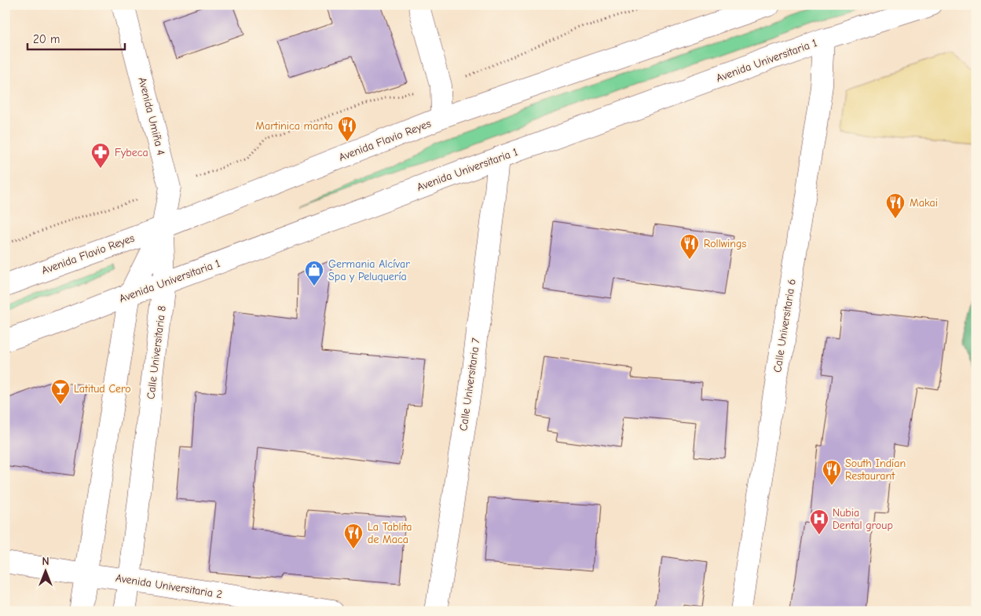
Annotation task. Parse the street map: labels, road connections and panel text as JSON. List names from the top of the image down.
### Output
{
  "streets": {
    "street": [
      "Avenida Universitaria 1",
      "Avenida Umiña 4",
      "Avenida Flavio Reyes",
      "Calle Universitaria 6",
      "Calle Universitaria 8",
      "Calle Universitaria 7",
      "Avenida Universitaria 2"
    ]
  },
  "crossings": [
    ["Avenida Universitaria 1", "Calle Universitaria 6"],
    ["Avenida Universitaria 1", "Calle Universitaria 8"],
    ["Avenida Universitaria 1", "Calle Universitaria 7"],
    ["Avenida Umiña 4", "Avenida Flavio Reyes"],
    ["Avenida Umiña 4", "Calle Universitaria 8"],
    ["Avenida Flavio Reyes", "Calle Universitaria 8"],
    ["Calle Universitaria 8", "Avenida Universitaria 2"]
  ],
  "places": {
    "restaurant": [
      "Martinica manta",
      "Makai",
      "Rollwings",
      "South Indian Restaurant",
      "La Tablita de Maca"
    ],
    "pharmacy": ["Fybeca"],
    "shop": ["Germania Alcívar Spa y Peluquería"],
    "bar": ["Latitud Cero"],
    "hospital": ["Nubia Dental group"]
  },
  "scale_bar": "20 m",
  "north": "top"
}
